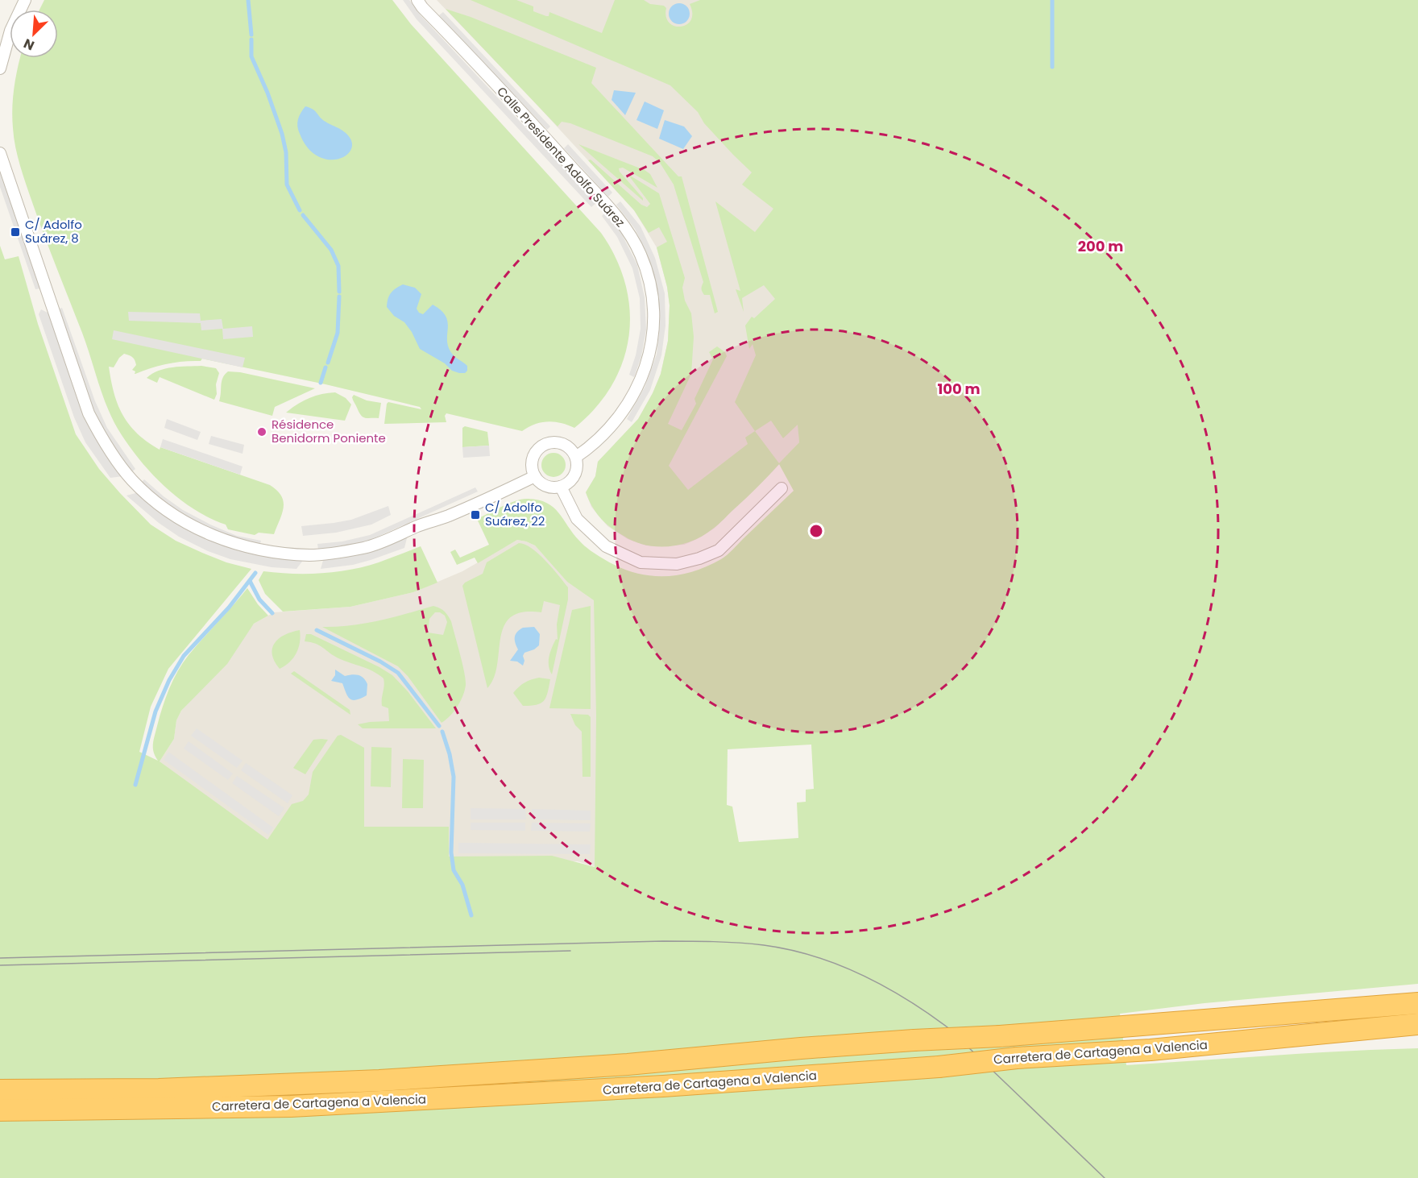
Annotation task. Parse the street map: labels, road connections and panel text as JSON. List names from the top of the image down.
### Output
{
  "streets": {
    "highway": ["Carretera de Cartagena a Valencia"],
    "street": ["Calle Presidente Adolfo Suárez"]
  },
  "places": {
    "transit": ["C/ Adolfo Suárez, 8", "C/ Adolfo Suárez, 22"],
    "other": ["Résidence Benidorm Poniente"]
  },
  "north": "bottom left",
  "rings": ["200 m", "100 m"]
}
